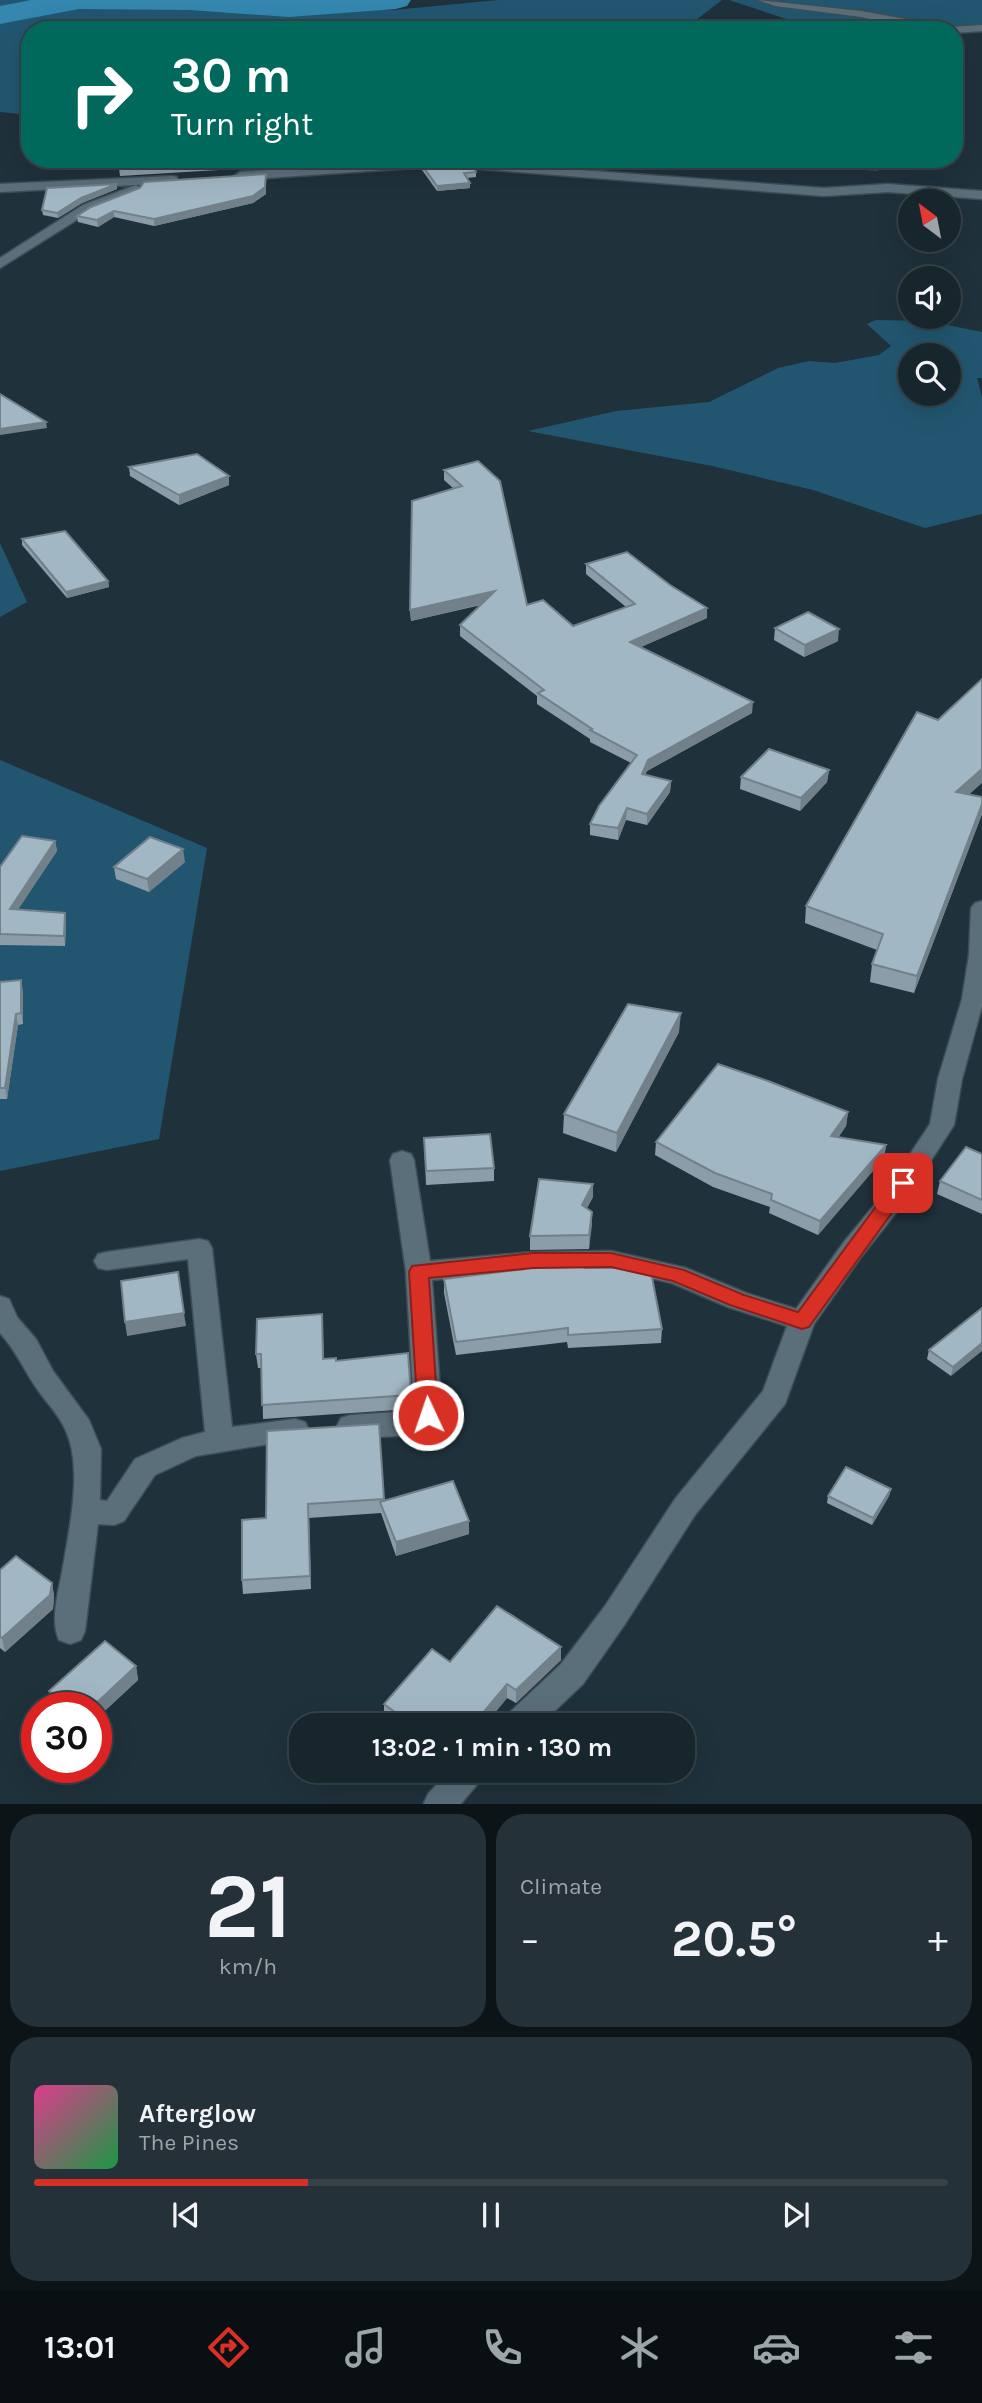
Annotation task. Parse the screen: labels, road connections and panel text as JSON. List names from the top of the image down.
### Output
{
  "north": "top left",
  "page": {
    "turn": ["30 m", "Turn right"],
    "limit": "30",
    "trip": "13:02 · 1 min · 130 m",
    "tile": [
      ["21", "km/h"],
      "Climate"
    ],
    "heat": ["−", "20.5°", "+"],
    "song": ["Afterglow", "The Pines"],
    "tabs": "13:01"
  }
}
